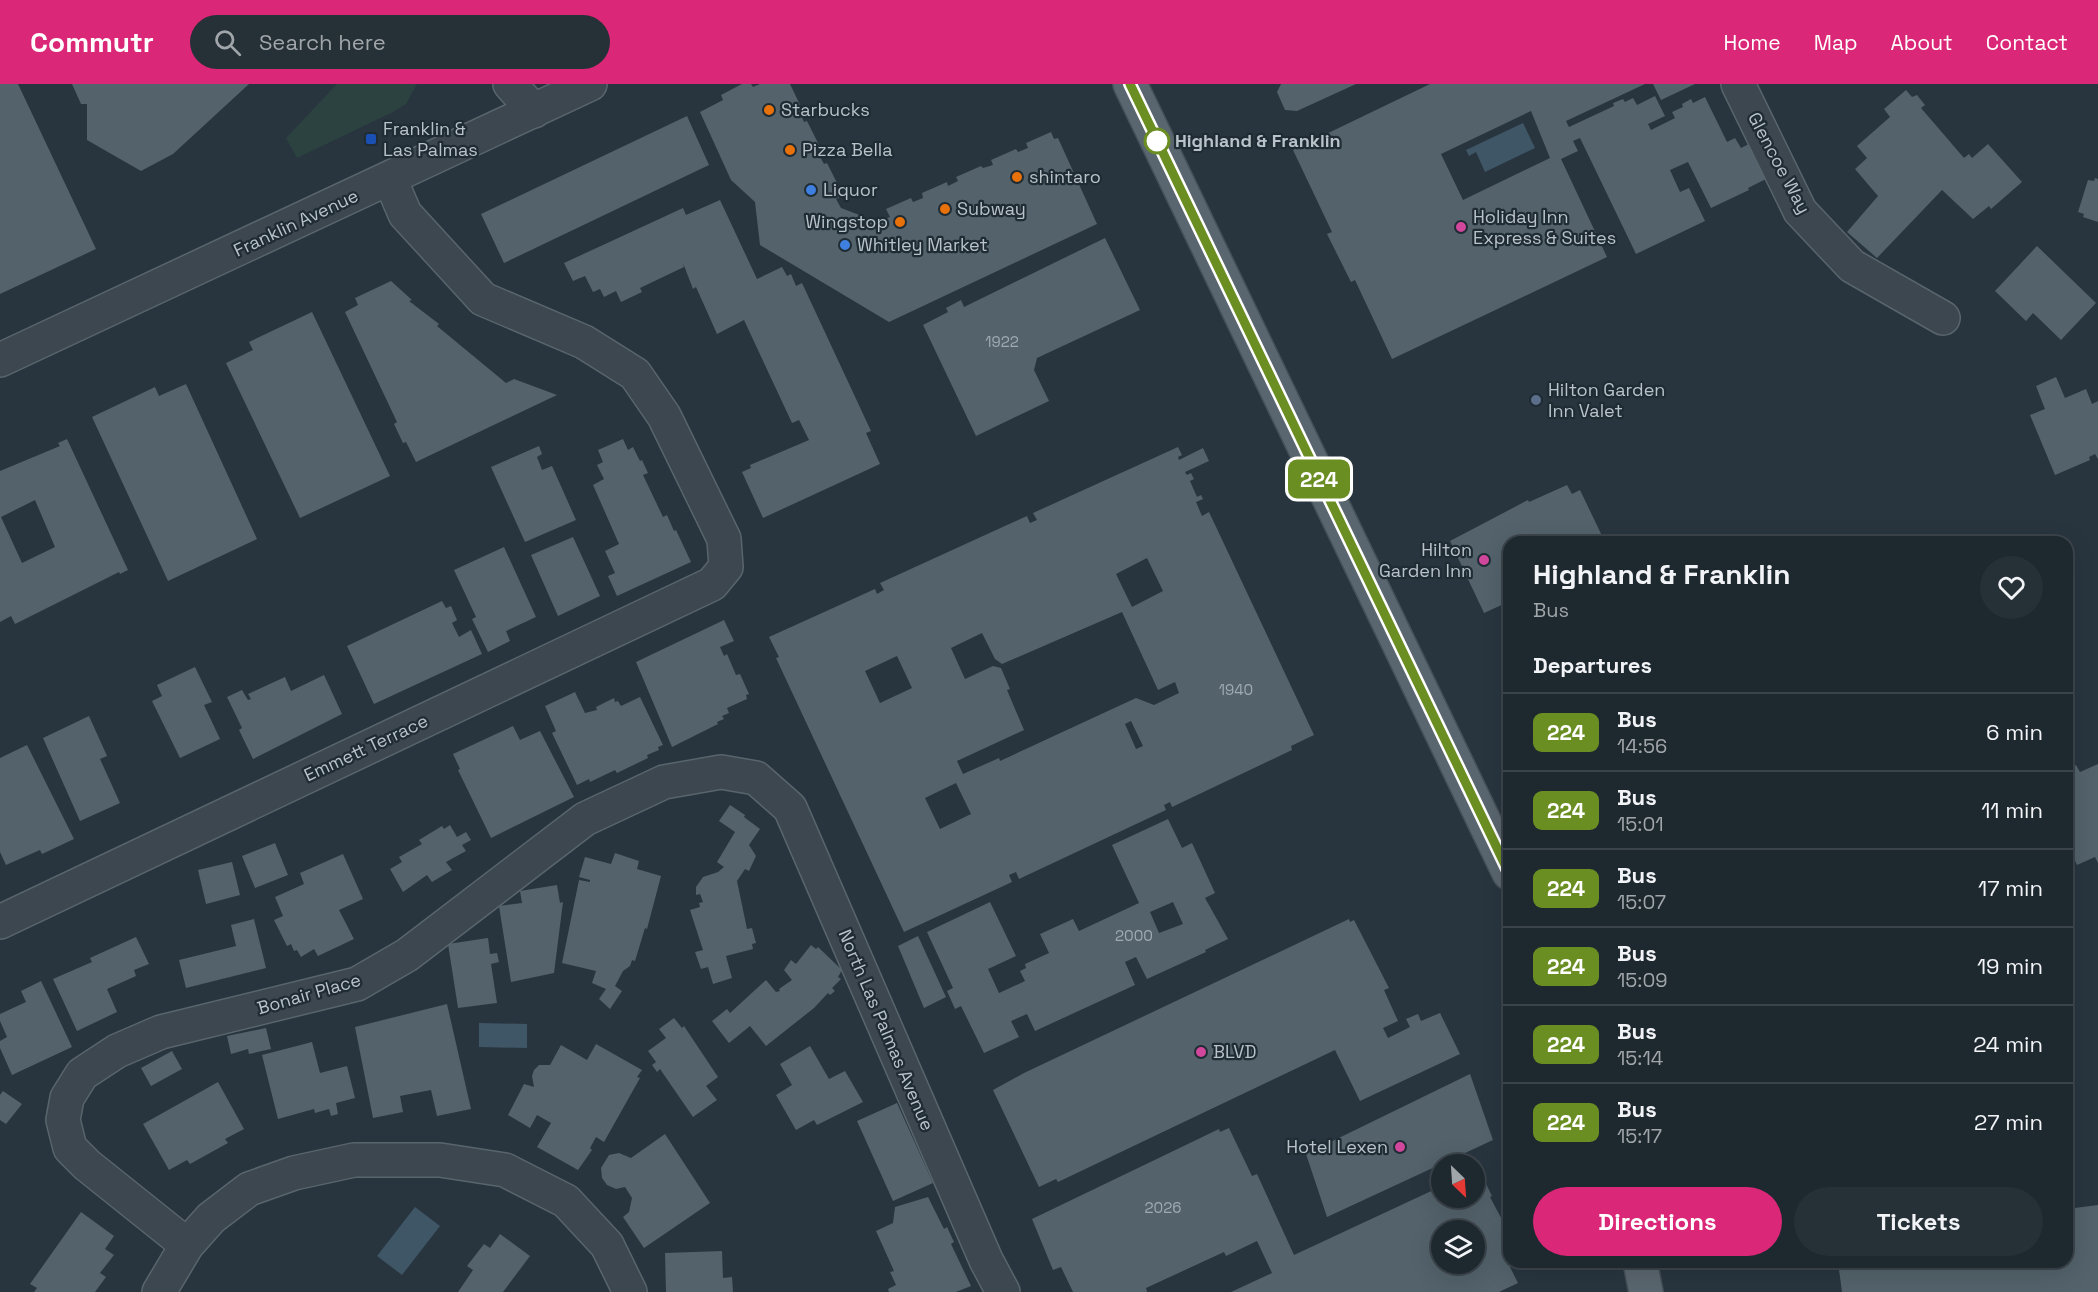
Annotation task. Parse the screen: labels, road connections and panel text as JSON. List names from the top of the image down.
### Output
{
  "streets": {
    "street": [
      "Glencoe Way",
      "Franklin Avenue",
      "Emmett Terrace",
      "Bonair Place",
      "North Las Palmas Avenue"
    ]
  },
  "crossings": [
    ["Franklin Avenue", "Emmett Terrace"],
    ["Bonair Place", "North Las Palmas Avenue"]
  ],
  "places": {
    "other": [
      "Starbucks",
      "Highland & Franklin",
      "Pizza Bella",
      "shintaro",
      "Liquor",
      "Subway",
      "Wingstop",
      "Holiday Inn Express & Suites",
      "Whitley Market",
      "Hilton Garden Inn Valet",
      "Hilton Garden Inn",
      "BLVD",
      "Hotel Lexen"
    ],
    "transit": ["Franklin & Las Palmas"]
  },
  "lines": ["bus line 224"],
  "house_numbers": [
    "1922",
    "1940",
    "2000",
    "2026"
  ],
  "north": "bottom right",
  "page": {
    "header": "Commutr",
    "search": "Search here",
    "nav": [
      "Home",
      "Map",
      "About",
      "Contact"
    ],
    "on_map": "224",
    "heading": [
      ["Highland & Franklin", "Bus"],
      "Departures"
    ],
    "list": [
      {
        "mark": "224",
        "name": "Bus",
        "note": "14:56",
        "value": "6 min"
      },
      {
        "mark": "224",
        "name": "Bus",
        "note": "15:01",
        "value": "11 min"
      },
      {
        "mark": "224",
        "name": "Bus",
        "note": "15:07",
        "value": "17 min"
      },
      {
        "mark": "224",
        "name": "Bus",
        "note": "15:09",
        "value": "19 min"
      },
      {
        "mark": "224",
        "name": "Bus",
        "note": "15:14",
        "value": "24 min"
      },
      {
        "mark": "224",
        "name": "Bus",
        "note": "15:17",
        "value": "27 min"
      }
    ],
    "buttons": ["Directions", "Tickets"]
  }
}
